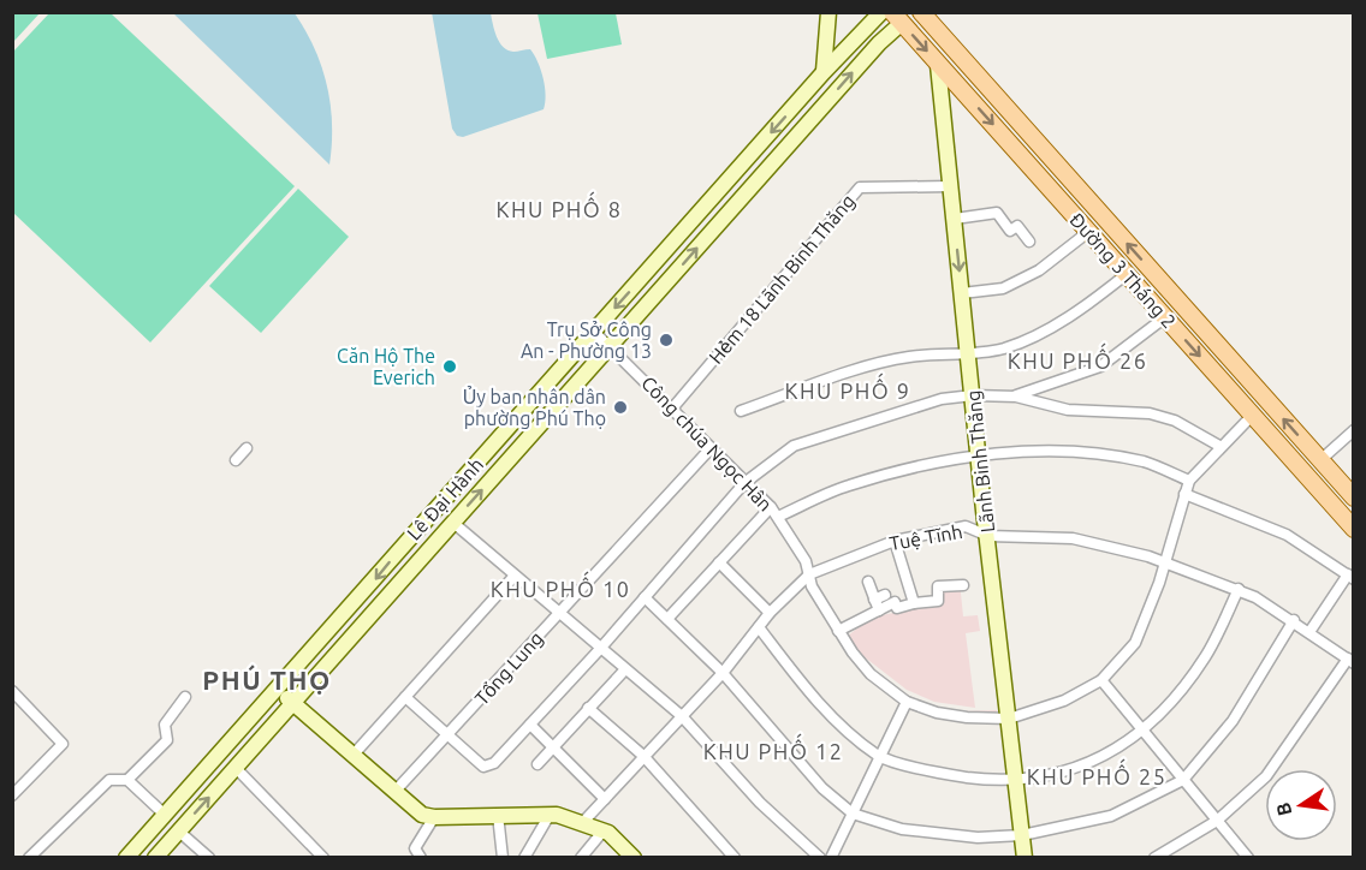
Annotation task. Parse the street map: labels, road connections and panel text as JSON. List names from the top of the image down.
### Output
{
  "streets": {
    "main road": ["Đường 3 Tháng 2", "Lãnh Binh Thăng", "Lê Đại Hành"],
    "street": [
      "Hẻm 18 Lãnh Binh Thăng",
      "Công chúa Ngọc Hân",
      "Tuệ Tĩnh",
      "Tổng Lung"
    ]
  },
  "crossings": [
    ["Đường 3 Tháng 2", "Công chúa Ngọc Hân"],
    ["Đường 3 Tháng 2", "Lãnh Binh Thăng"],
    ["Đường 3 Tháng 2", "Lê Đại Hành"],
    ["Hẻm 18 Lãnh Binh Thăng", "Công chúa Ngọc Hân"],
    ["Hẻm 18 Lãnh Binh Thăng", "Lãnh Binh Thăng"],
    ["Công chúa Ngọc Hân", "Lãnh Binh Thăng"],
    ["Công chúa Ngọc Hân", "Lê Đại Hành"],
    ["Công chúa Ngọc Hân", "Tuệ Tĩnh"],
    ["Công chúa Ngọc Hân", "Tổng Lung"],
    ["Lãnh Binh Thăng", "Tuệ Tĩnh"]
  ],
  "districts": [
    "KHU PHỐ 8",
    "KHU PHỐ 26",
    "KHU PHỐ 9",
    "KHU PHỐ 10",
    "PHÚ THỌ",
    "KHU PHỐ 12",
    "KHU PHỐ 25"
  ],
  "places": ["Trụ Sở Công An - Phường 13", "Căn Hộ The Everich", "Ủy ban nhân dân phường Phú Thọ"],
  "north": "left"
}
